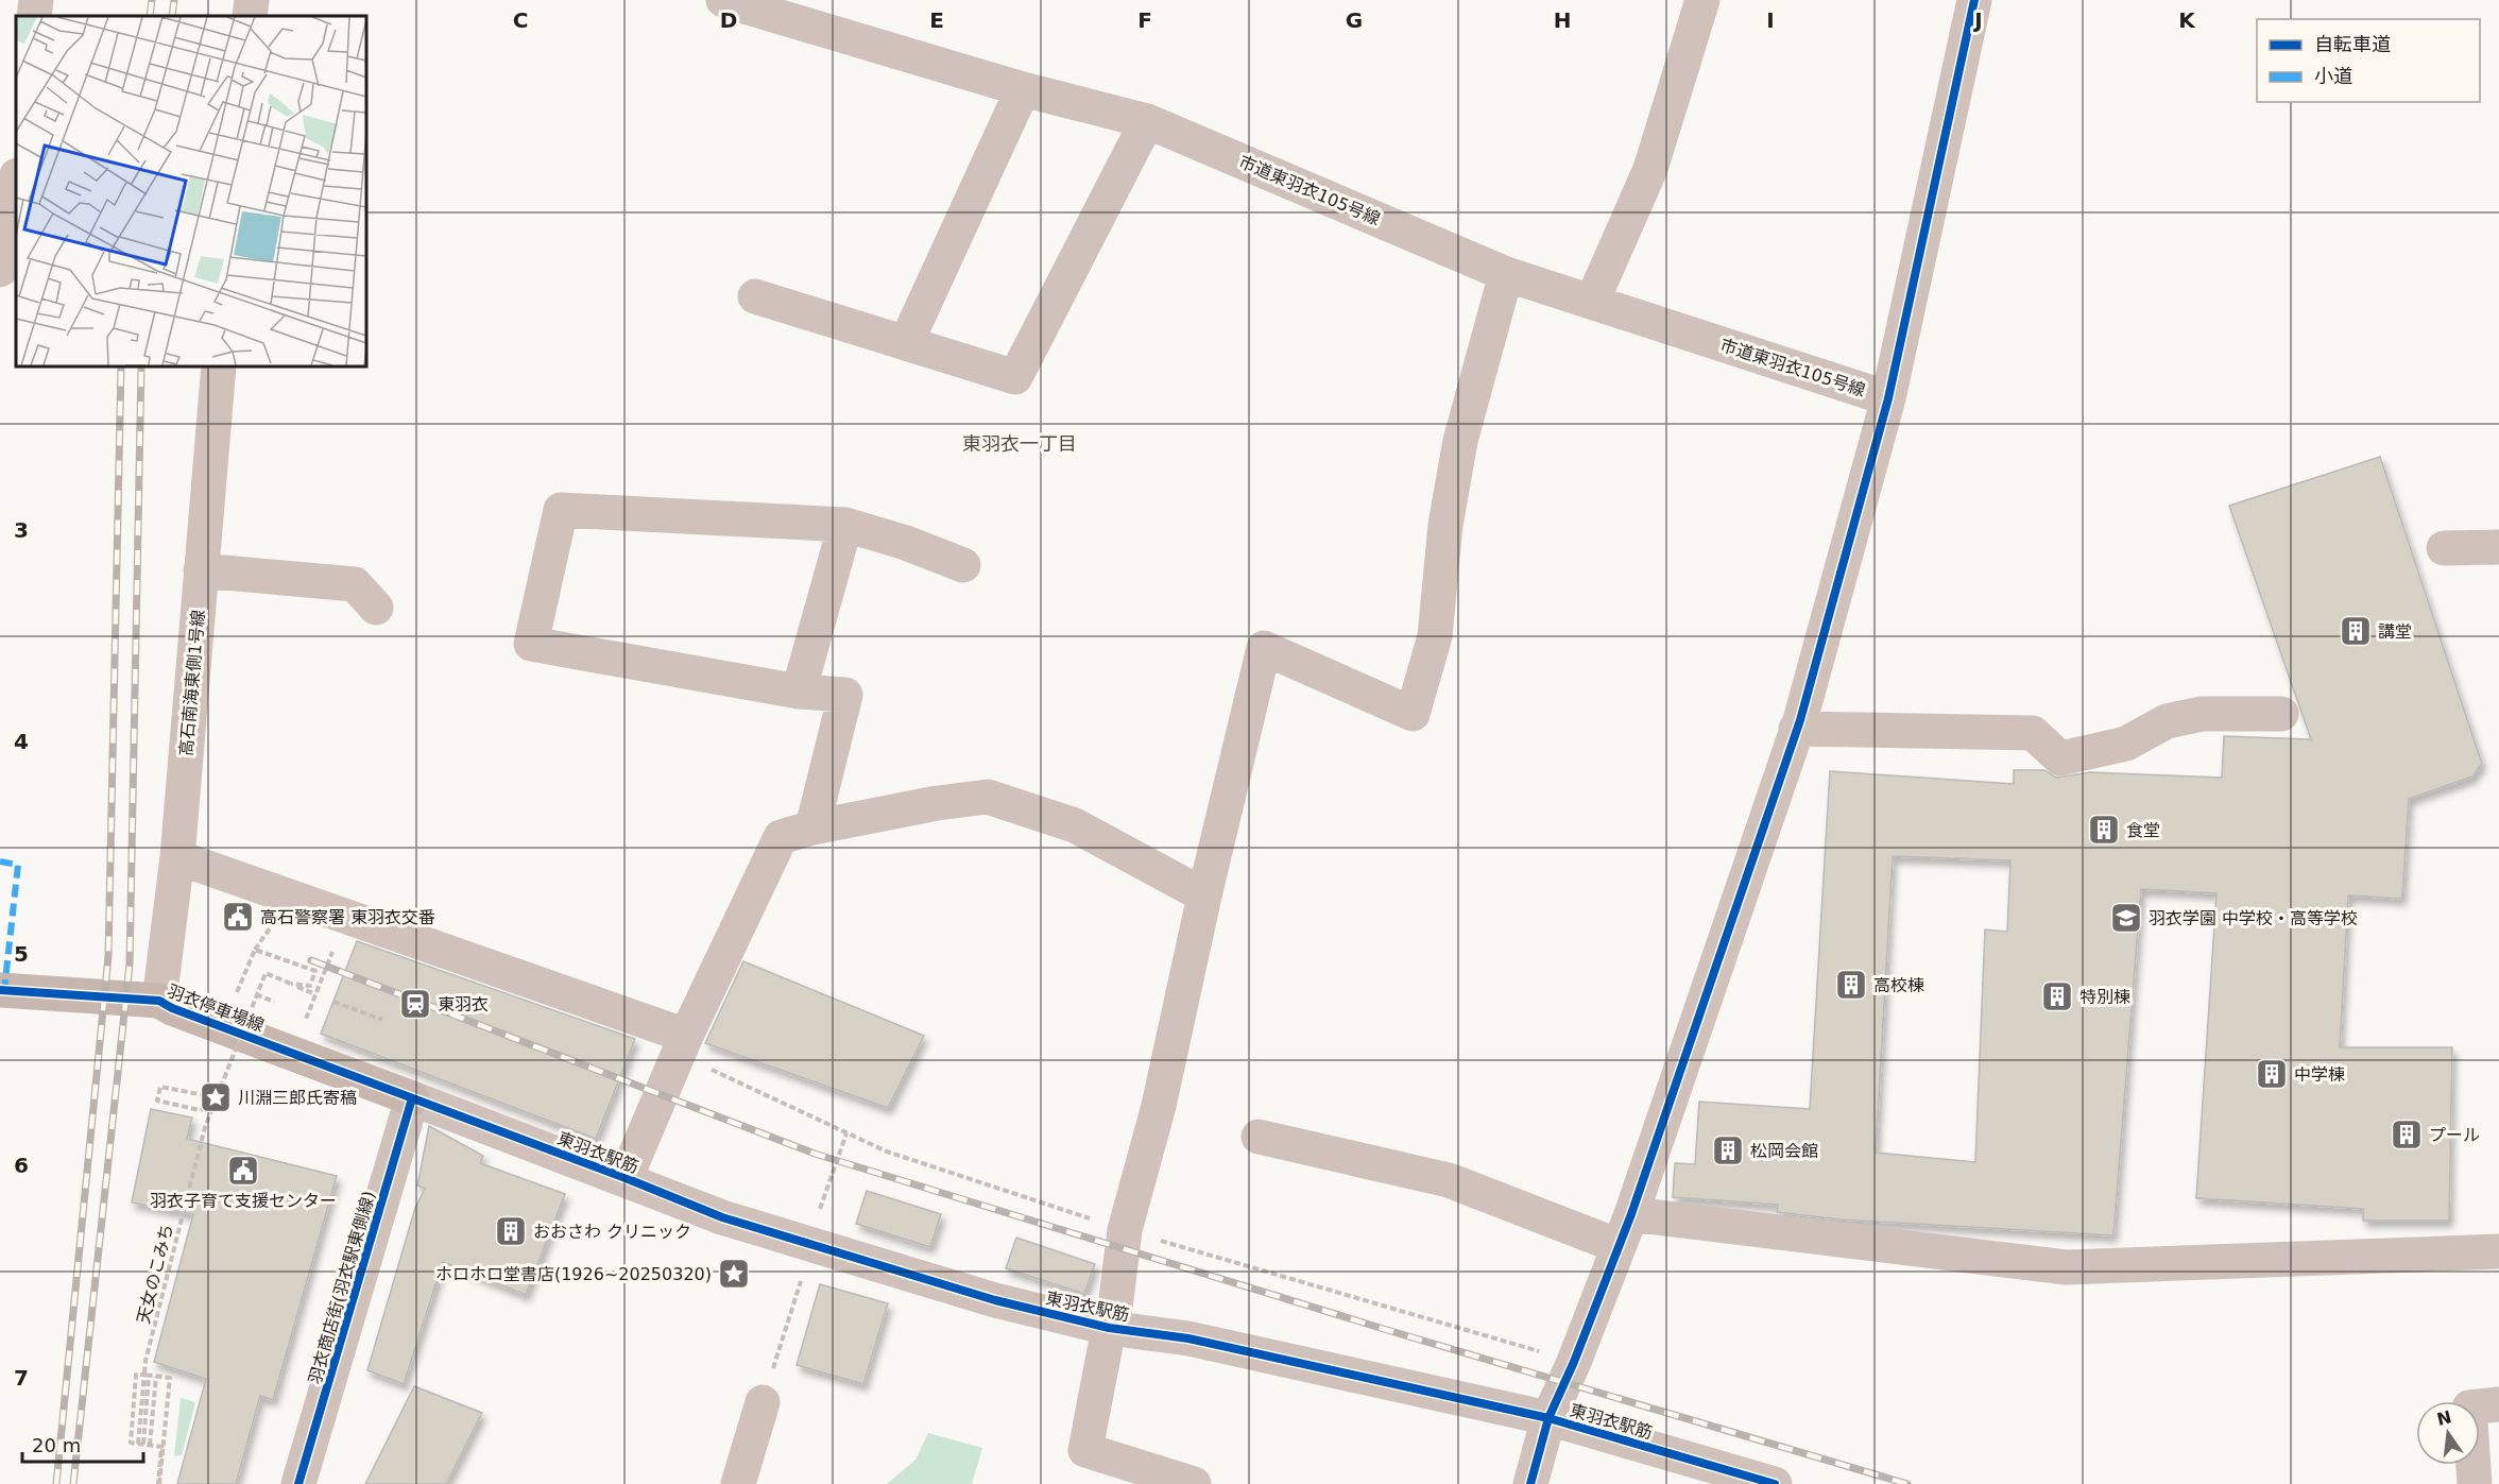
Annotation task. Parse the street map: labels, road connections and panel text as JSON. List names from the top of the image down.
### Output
{
  "streets": {
    "main road": ["羽衣停車場線"],
    "street": [
      "市道東羽衣105号線",
      "高石南海東側1号線",
      "東羽衣駅筋",
      "羽衣商店街(羽衣駅東側線)"
    ],
    "path": ["天女のこみち"]
  },
  "crossings": [
    ["高石南海東側1号線", "羽衣停車場線"],
    ["羽衣停車場線", "東羽衣駅筋"],
    ["羽衣停車場線", "羽衣商店街(羽衣駅東側線)"],
    ["東羽衣駅筋", "羽衣商店街(羽衣駅東側線)"]
  ],
  "districts": ["東羽衣一丁目"],
  "places": {
    "building": [
      "講堂",
      "食堂",
      "高校棟",
      "特別棟",
      "中学棟",
      "プール",
      "松岡会館",
      "おおさわ クリニック"
    ],
    "public building": ["高石警察署 東羽衣交番", "羽衣子育て支援センター"],
    "school or university": ["羽衣学園 中学校・高等学校"],
    "station": ["東羽衣"],
    "place": ["川淵三郎氏寄稿", "ホロホロ堂書店(1926~20250320)"]
  },
  "legend": ["自転車道", "小道"],
  "scale_bar": "20 m",
  "north": "top",
  "grid": {
    "columns": [
      "C",
      "D",
      "E",
      "F",
      "G",
      "H",
      "I",
      "J",
      "K"
    ],
    "rows": [
      "3",
      "4",
      "5",
      "6",
      "7"
    ]
  }
}
